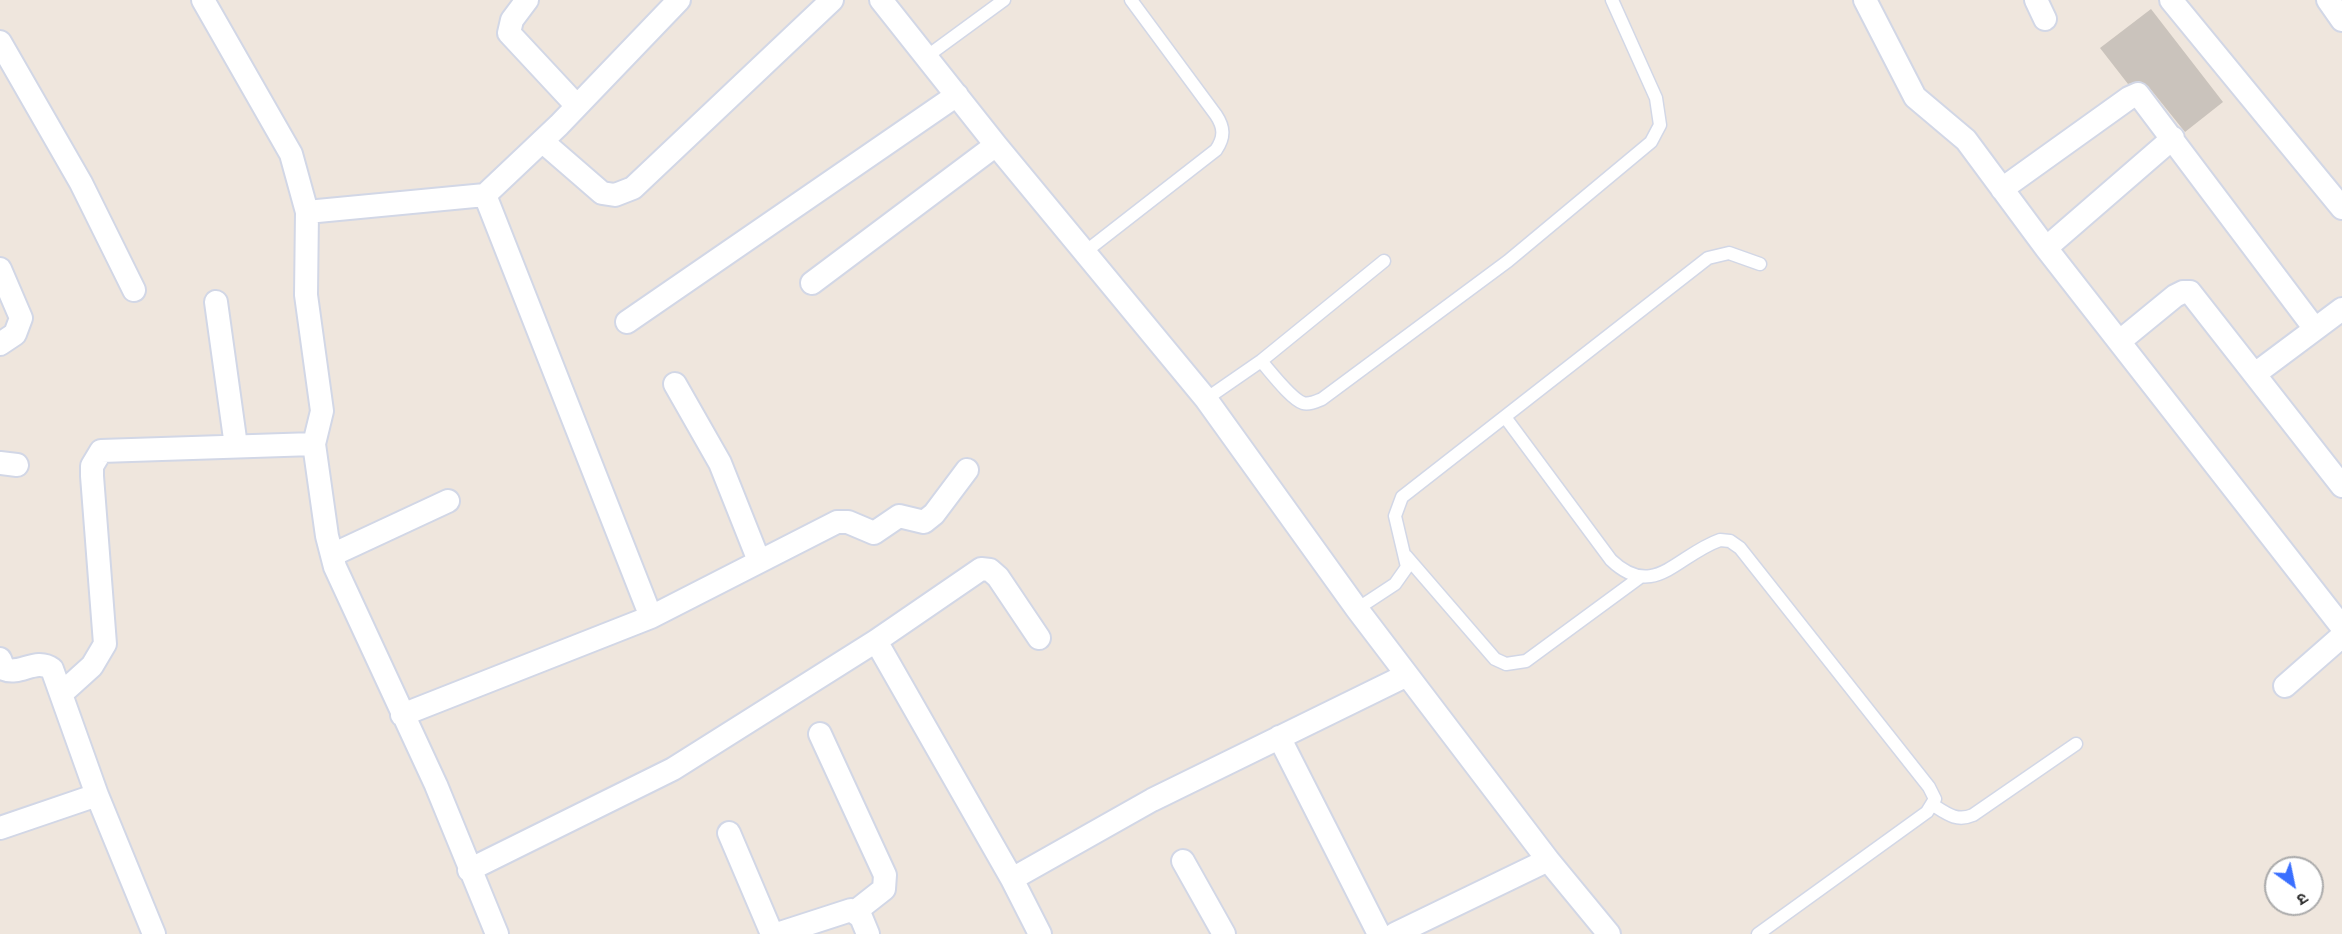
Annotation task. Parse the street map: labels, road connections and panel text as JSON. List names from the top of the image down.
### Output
{
  "north": "bottom right"
}
